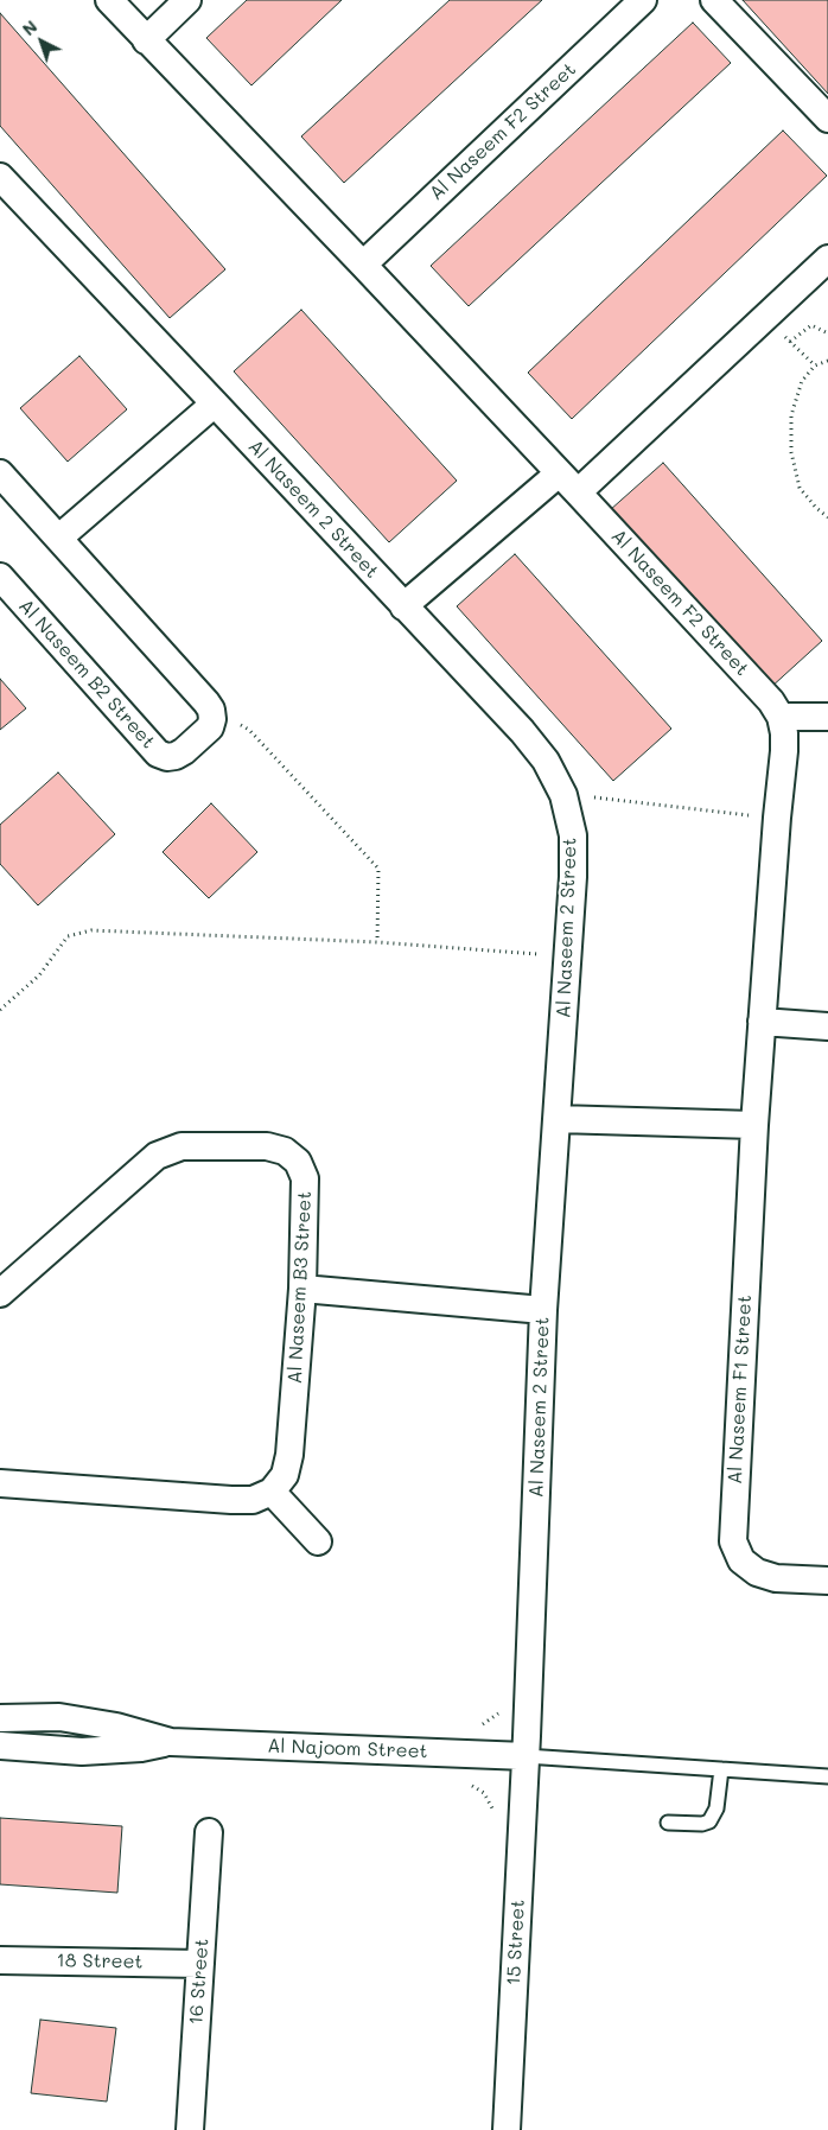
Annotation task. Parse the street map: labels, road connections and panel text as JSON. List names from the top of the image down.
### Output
{
  "streets": {
    "street": [
      "Al Naseem F2 Street",
      "Al Naseem 2 Street",
      "Al Naseem B2 Street",
      "Al Naseem B3 Street",
      "Al Naseem F1 Street",
      "Al Najoom Street",
      "15 Street",
      "18 Street",
      "16 Street"
    ]
  },
  "crossings": [
    ["Al Naseem F2 Street", "Al Naseem F1 Street"],
    ["Al Naseem 2 Street", "Al Najoom Street"],
    ["Al Naseem 2 Street", "15 Street"],
    ["Al Najoom Street", "15 Street"],
    ["18 Street", "16 Street"]
  ],
  "north": "top left"
}
